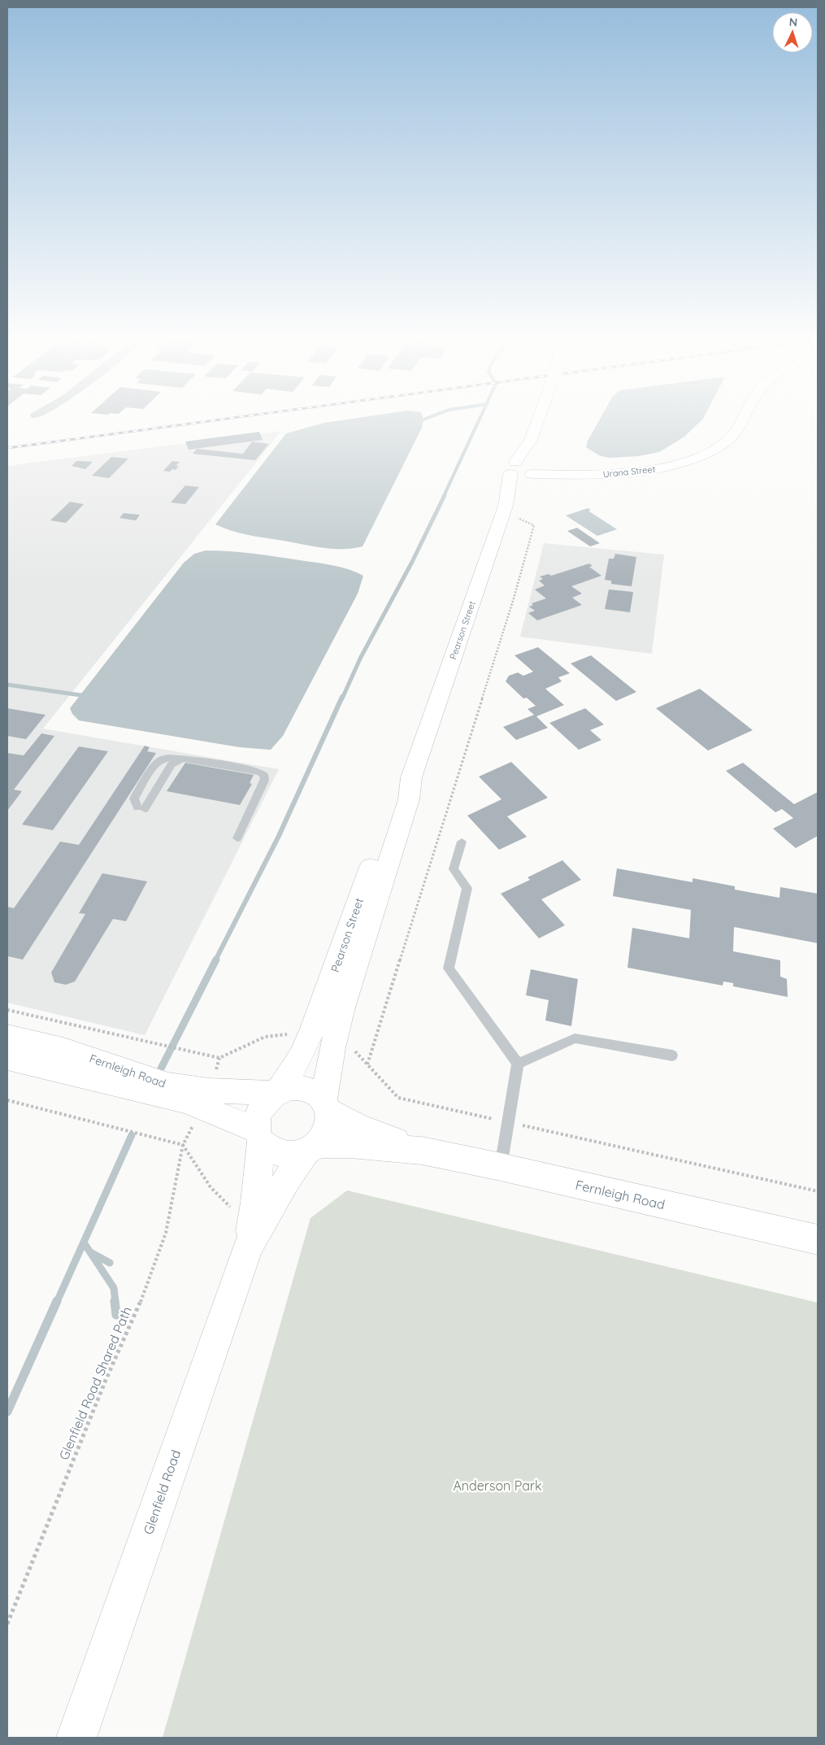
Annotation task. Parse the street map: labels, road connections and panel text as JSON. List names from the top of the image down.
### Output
{
  "streets": {
    "main road": [
      "Urana Street",
      "Pearson Street",
      "Fernleigh Road",
      "Glenfield Road"
    ],
    "path": ["Glenfield Road Shared Path"]
  },
  "crossings": [
    ["Urana Street", "Pearson Street"],
    ["Pearson Street", "Fernleigh Road"],
    ["Pearson Street", "Glenfield Road"],
    ["Fernleigh Road", "Glenfield Road"]
  ],
  "parks": ["Anderson Park"],
  "north": "top"
}
